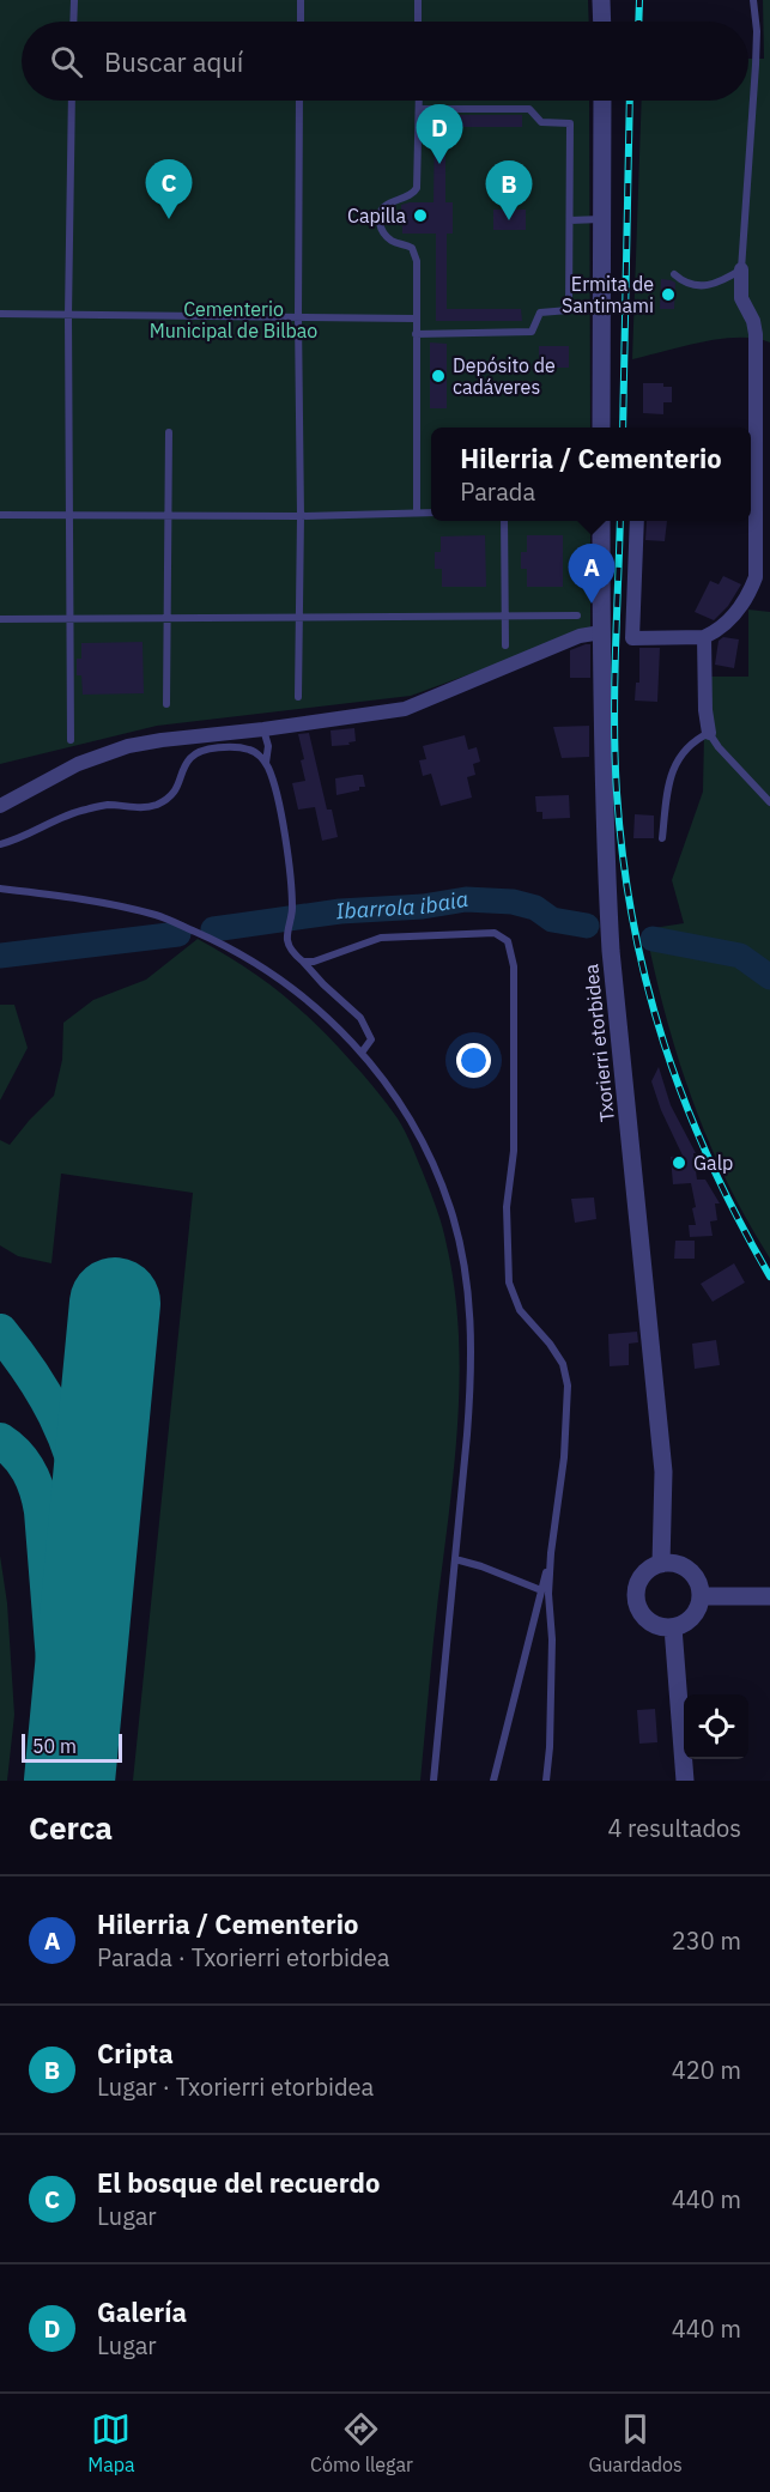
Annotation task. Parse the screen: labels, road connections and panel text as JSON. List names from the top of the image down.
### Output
{
  "streets": {
    "street": ["Txorierri etorbidea"]
  },
  "water": ["Ibarrola ibaia"],
  "parks": ["Cementerio Municipal de Bilbao"],
  "places": [
    "Capilla",
    "Ermita de Santimami",
    "Depósito de cadáveres",
    "Galp"
  ],
  "scale_bar": "50 m",
  "page": {
    "search": "Buscar aquí",
    "pins": [
      "D",
      "C",
      "B",
      "A"
    ],
    "popup": ["Hilerria / Cementerio", "Parada"],
    "scale": "50 m",
    "heading": ["Cerca", "4 resultados"],
    "list": [
      {
        "mark": "A",
        "name": "Hilerria / Cementerio",
        "note": "Parada · Txorierri etorbidea",
        "value": "230 m"
      },
      {
        "mark": "B",
        "name": "Cripta",
        "note": "Lugar · Txorierri etorbidea",
        "value": "420 m"
      },
      {
        "mark": "C",
        "name": "El bosque del recuerdo",
        "note": "Lugar",
        "value": "440 m"
      },
      {
        "mark": "D",
        "name": "Galería",
        "note": "Lugar",
        "value": "440 m"
      }
    ],
    "nav": ["Mapa", "Cómo llegar", "Guardados"]
  }
}
